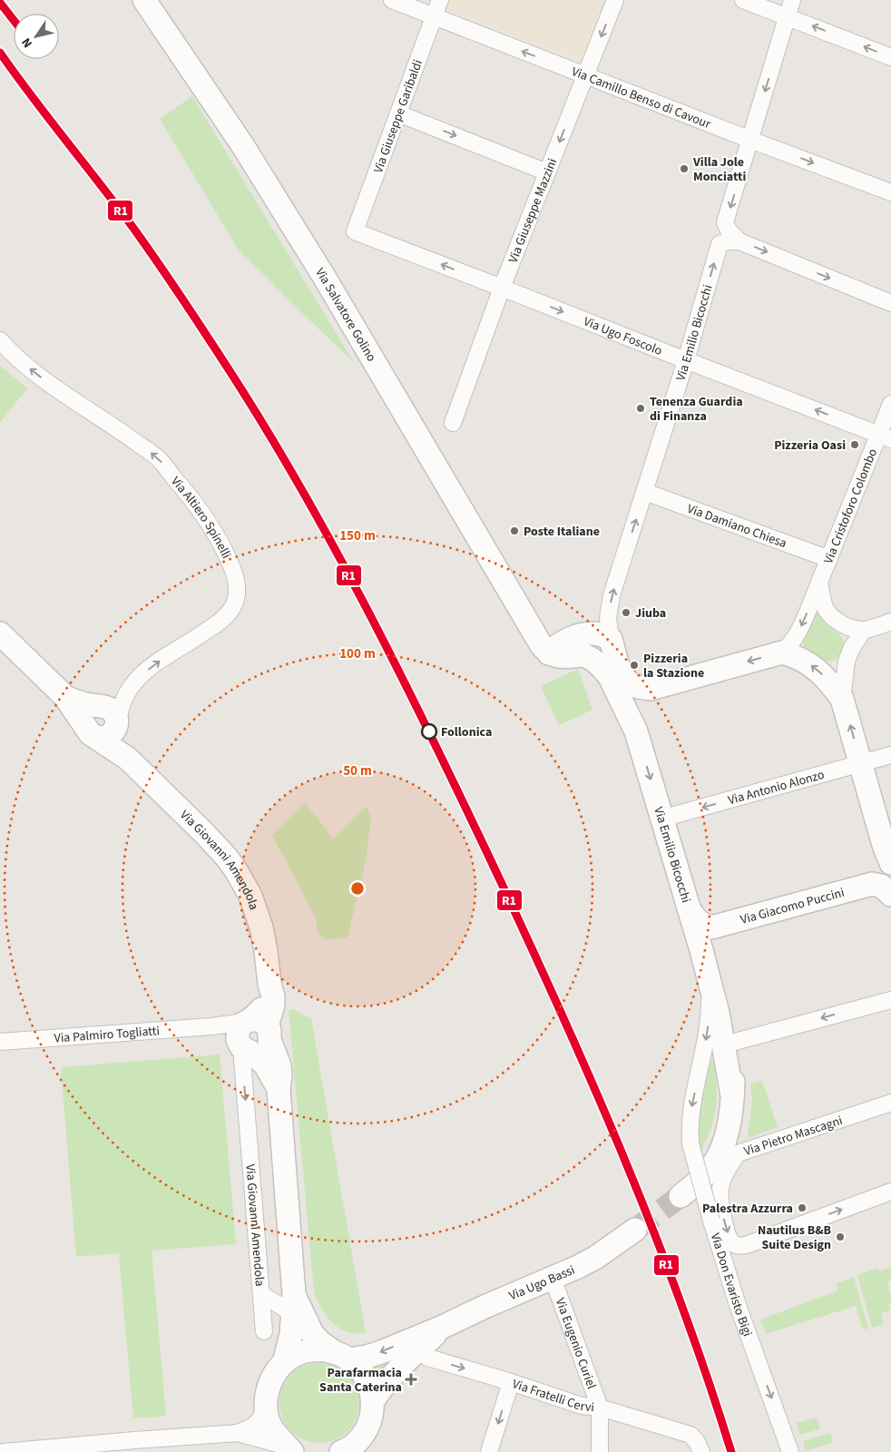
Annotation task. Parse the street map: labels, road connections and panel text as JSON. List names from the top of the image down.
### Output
{
  "streets": {
    "street": [
      "Via Camillo Benso di Cavour",
      "Via Giuseppe Garibaldi",
      "Via Giuseppe Mazzini",
      "Via Salvatore Golino",
      "Via Emilio Bicocchi",
      "Via Ugo Foscolo",
      "Via Cristoforo Colombo",
      "Via Altiero Spinelli",
      "Via Damiano Chiesa",
      "Via Antonio Alonzo",
      "Via Giovanni Amendola",
      "Via Giacomo Puccini",
      "Via Palmiro Togliatti",
      "Via Pietro Mascagni",
      "Via Ugo Bassi",
      "Via Don Evaristo Bigi",
      "Via Eugenio Curiel",
      "Via Fratelli Cervi"
    ]
  },
  "crossings": [
    ["Via Camillo Benso di Cavour", "Via Giuseppe Garibaldi"],
    ["Via Camillo Benso di Cavour", "Via Giuseppe Mazzini"],
    ["Via Giuseppe Garibaldi", "Via Ugo Foscolo"],
    ["Via Giuseppe Mazzini", "Via Ugo Foscolo"],
    ["Via Emilio Bicocchi", "Via Ugo Foscolo"],
    ["Via Emilio Bicocchi", "Via Damiano Chiesa"],
    ["Via Emilio Bicocchi", "Via Antonio Alonzo"],
    ["Via Emilio Bicocchi", "Via Don Evaristo Bigi"],
    ["Via Ugo Foscolo", "Via Cristoforo Colombo"],
    ["Via Cristoforo Colombo", "Via Damiano Chiesa"],
    ["Via Altiero Spinelli", "Via Giovanni Amendola"],
    ["Via Giovanni Amendola", "Via Palmiro Togliatti"],
    ["Via Ugo Bassi", "Via Fratelli Cervi"],
    ["Via Eugenio Curiel", "Via Fratelli Cervi"]
  ],
  "one_way": ["Via Giuseppe Mazzini", "Via Don Evaristo Bigi"],
  "places": {
    "other": [
      "Villa Jole Monciatti",
      "Tenenza Guardia di Finanza",
      "Pizzeria Oasi",
      "Poste Italiane",
      "Jiuba",
      "Pizzeria la Stazione",
      "Follonica",
      "Palestra Azzurra",
      "Nautilus B&B Suite Design"
    ],
    "health": ["Parafarmacia Santa Caterina"]
  },
  "lines": ["transit line R1"],
  "north": "bottom left",
  "rings": ["150 m", "100 m", "50 m"]
}
